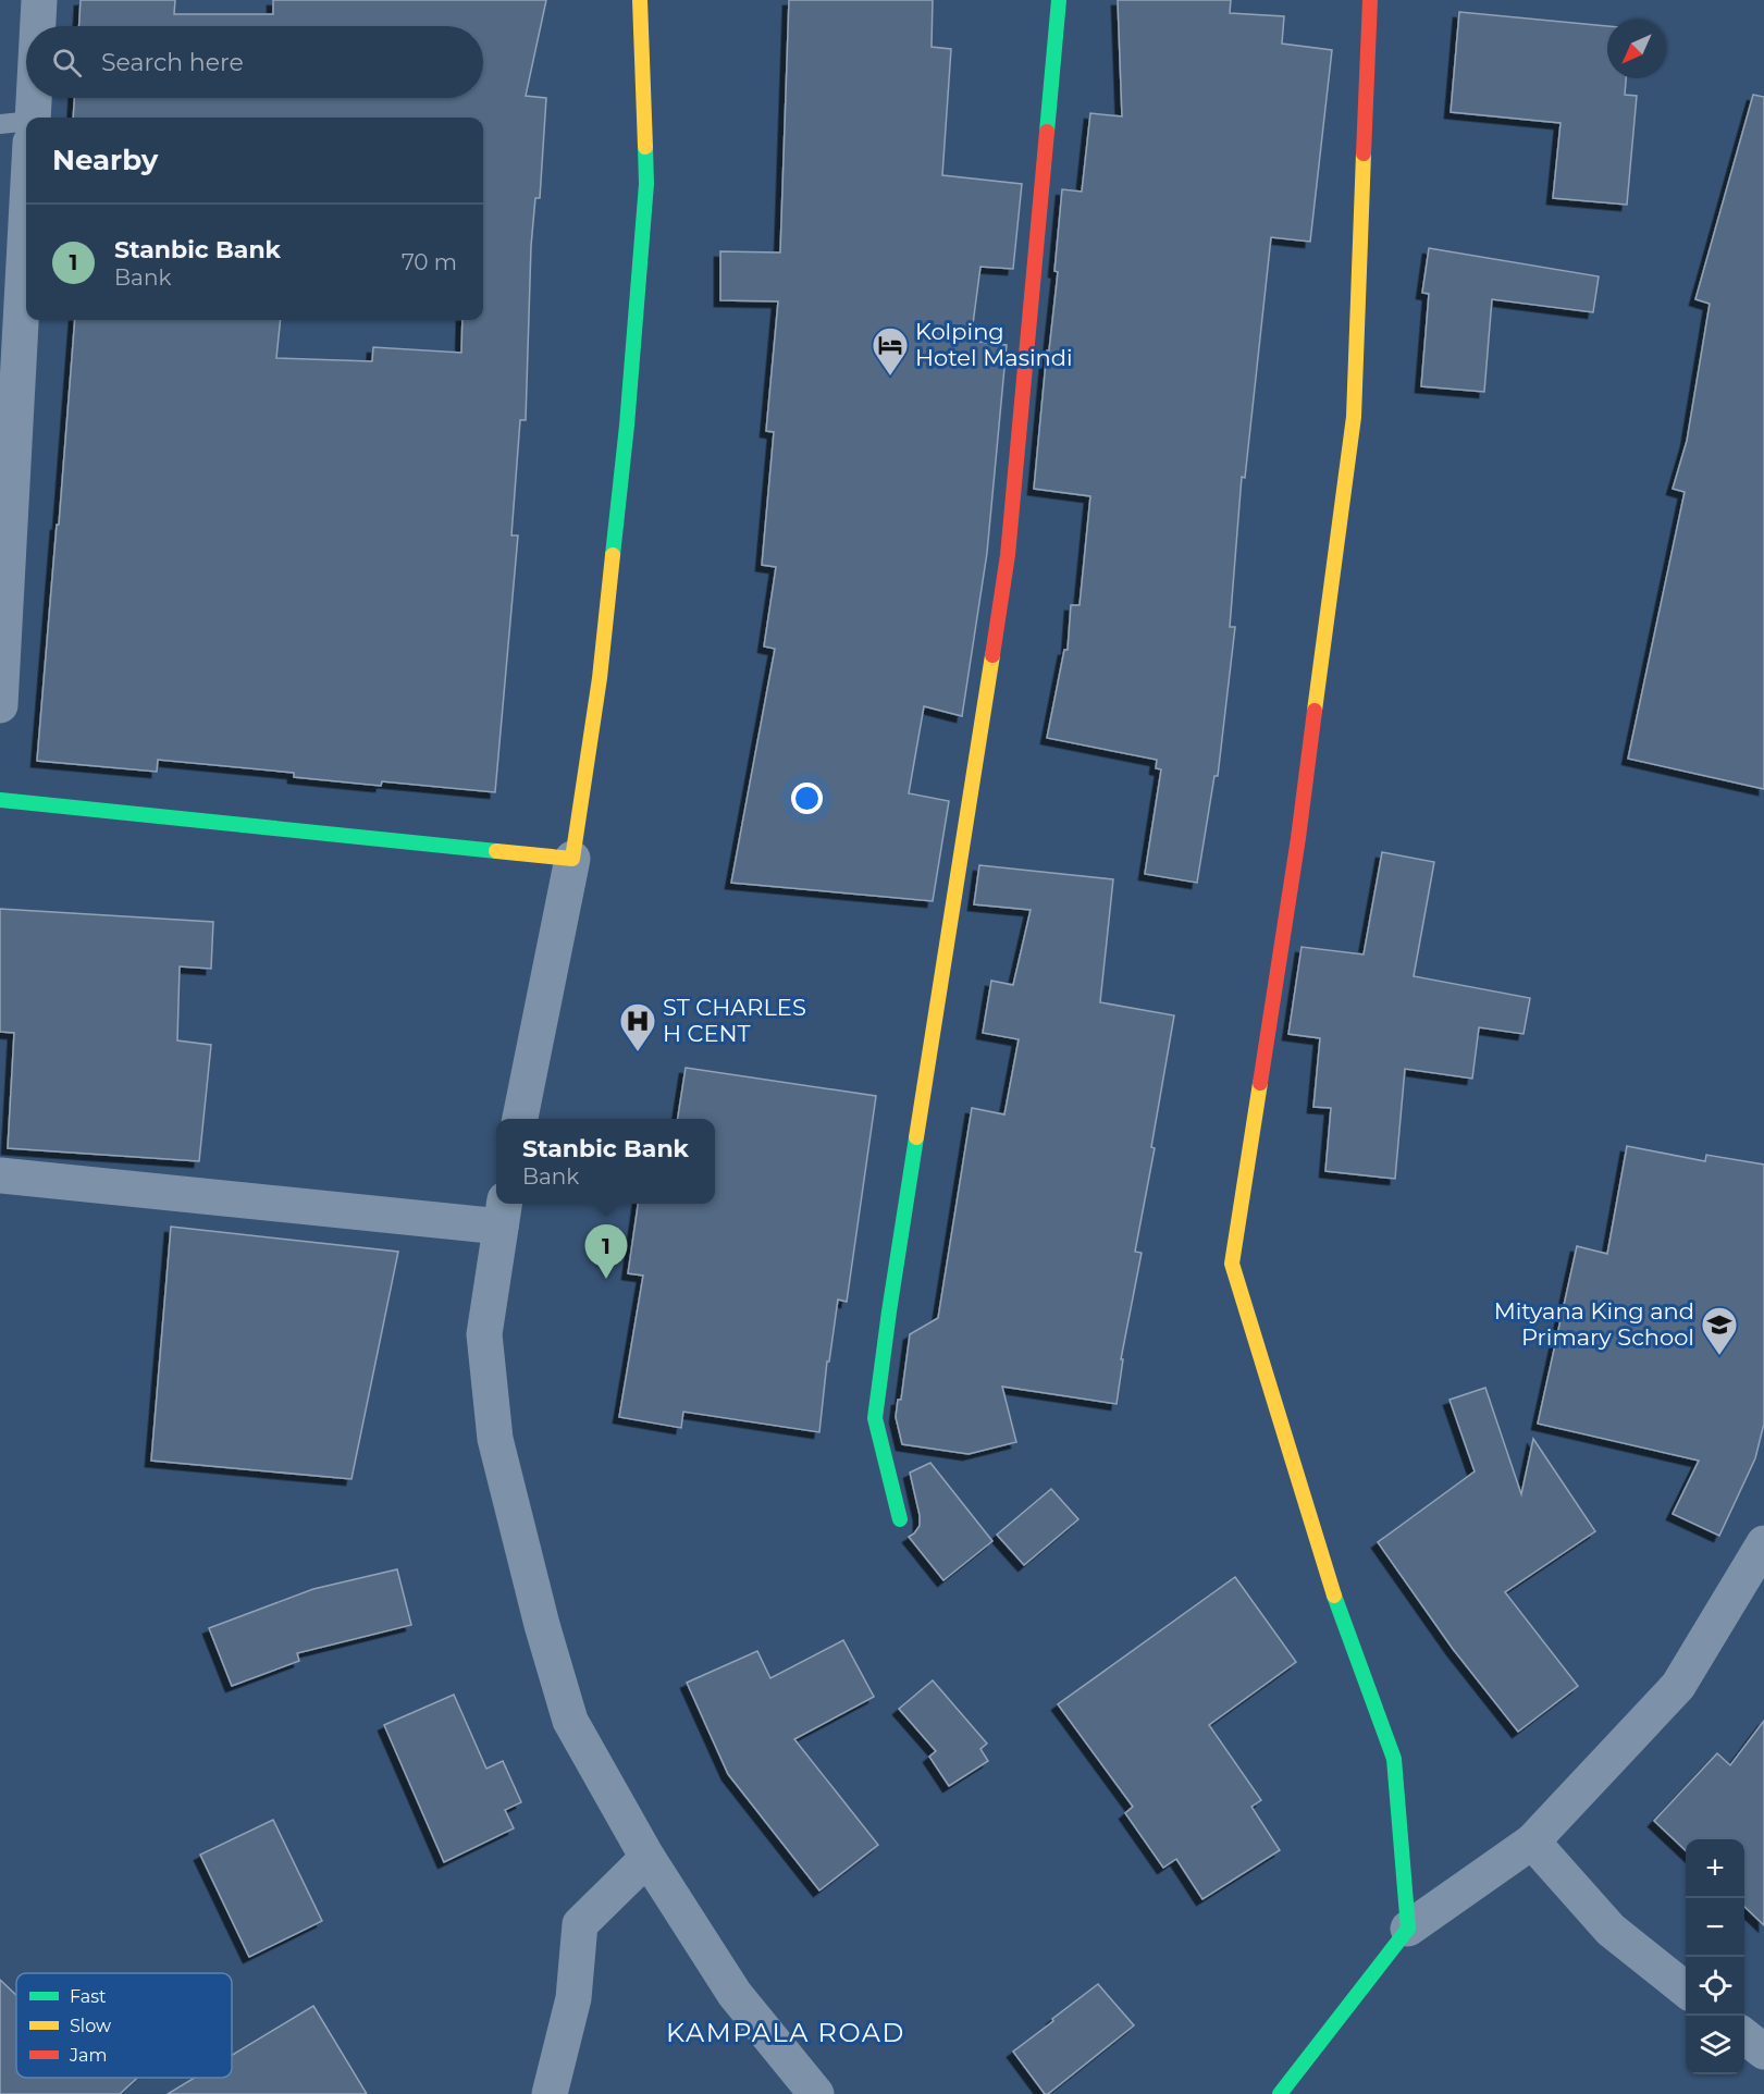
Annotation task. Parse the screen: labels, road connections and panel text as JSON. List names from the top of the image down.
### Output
{
  "districts": ["KAMPALA ROAD"],
  "places": {
    "hotel": ["Kolping Hotel Masindi"],
    "hospital": ["ST CHARLES H CENT"],
    "school or university": ["Mityana King and Primary School"]
  },
  "legend": ["Fast", "Slow", "Jam"],
  "north": "bottom left",
  "page": {
    "search": "Search here",
    "heading": "Nearby",
    "list": [
      {
        "mark": "1",
        "name": "Stanbic Bank",
        "note": "Bank",
        "value": "70 m"
      }
    ],
    "popup": ["Stanbic Bank", "Bank"],
    "pins": "1",
    "map_buttons": ["+", "−"]
  }
}
